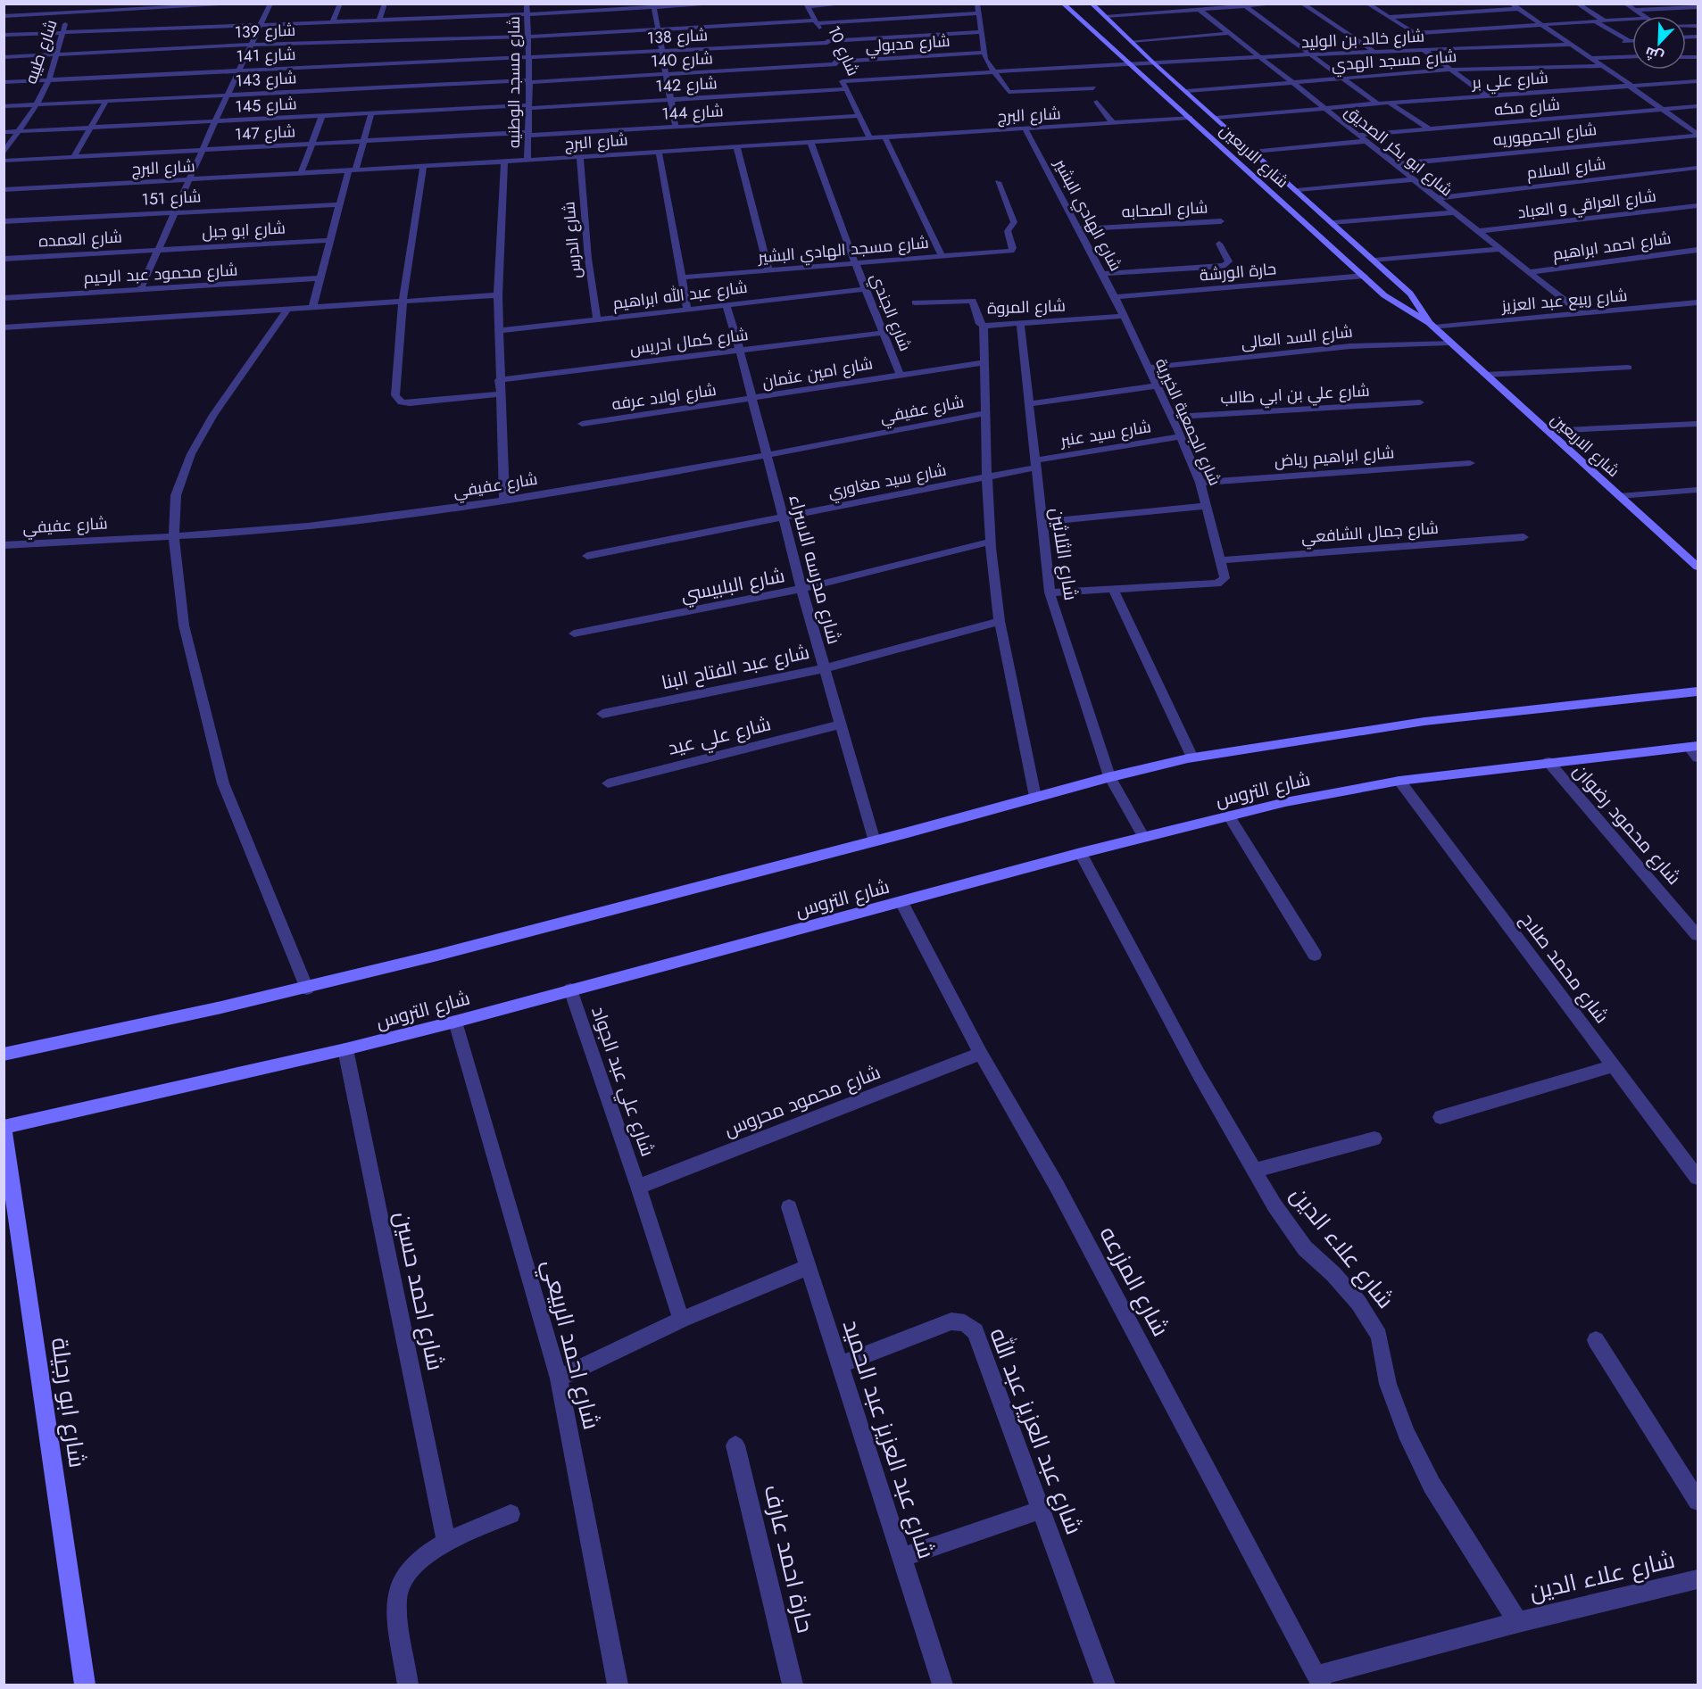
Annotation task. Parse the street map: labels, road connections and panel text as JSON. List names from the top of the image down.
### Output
{
  "streets": {
    "street": [
      "شارع 139",
      "شارع 138",
      "شارع خالد بن الوليد",
      "شارع مدبولي",
      "شارع 10",
      "شارع طيبه",
      "شارع 141",
      "شارع 140",
      "شارع مسجد الهدي",
      "شارع 143",
      "شارع علي بر",
      "شارع مسجد الوطنيه",
      "شارع 142",
      "شارع 145",
      "شارع مكه",
      "شارع 144",
      "شارع البرج",
      "شارع 147",
      "شارع الجمهوريه",
      "شارع ابو بكر الصديق",
      "شارع الاربعين",
      "شارع السلام",
      "شارع 151",
      "شارع العراقي و العباد",
      "شارع الصحابه",
      "شارع الهادي البشير",
      "شارع ابو جبل",
      "شارع العمده",
      "شارع الدرس",
      "شارع احمد ابراهيم",
      "شارع مسجد الهادي البشير",
      "حارة الورشة",
      "شارع محمود عبد الرحيم",
      "شارع عبد الله ابراهيم",
      "شارع ربيع عبد العزيز",
      "شارع المروة",
      "شارع الجندي",
      "شارع السد العالى",
      "شارع كمال ادريس",
      "شارع امين عثمان",
      "شارع علي بن ابي طالب",
      "شارع اولاد عرفه",
      "شارع عفيفي",
      "شارع الجمعية الخيرية",
      "شارع سيد عنبر",
      "شارع ابراهيم رياض",
      "شارع سيد مغاوري",
      "شارع جمال الشافعي",
      "شارع الثلاثين",
      "شارع مدرسه الاسراء",
      "شارع البلبيسي",
      "شارع عبد الفتاح البنا",
      "شارع علي عيد",
      "شارع التروس",
      "شارع محمود رضوان",
      "شارع محمد صلاح",
      "شارع علي عبد الجواد",
      "شارع محمود محروس",
      "شارع علاء الدين",
      "شارع المزرعه",
      "شارع احمد حسين",
      "شارع احمد الربيعي",
      "شارع ابو رجيلة",
      "شارع عبد العزيز عبد الله",
      "شارع عبد العزيز عبد الحميد",
      "حارة احمد عارف"
    ]
  },
  "crossings": [
    ["شارع 139", "شارع 10"],
    ["شارع 139", "شارع طيبه"],
    ["شارع 139", "شارع مسجد الوطنيه"],
    ["شارع 138", "شارع 10"],
    ["شارع 138", "شارع 141"],
    ["شارع 138", "شارع مسجد الوطنيه"],
    ["شارع خالد بن الوليد", "شارع 10"],
    ["شارع خالد بن الوليد", "شارع ابو بكر الصديق"],
    ["شارع خالد بن الوليد", "شارع الاربعين"],
    ["شارع مدبولي", "شارع 10"],
    ["شارع مدبولي", "شارع 140"],
    ["شارع 10", "شارع 140"],
    ["شارع 10", "شارع 142"],
    ["شارع 10", "شارع 144"],
    ["شارع 10", "شارع البرج"],
    ["شارع طيبه", "شارع 141"],
    ["شارع طيبه", "شارع 143"],
    ["شارع طيبه", "شارع 145"],
    ["شارع 141", "شارع مسجد الوطنيه"],
    ["شارع 140", "شارع 143"],
    ["شارع 140", "شارع مسجد الوطنيه"],
    ["شارع مسجد الهدي", "شارع ابو بكر الصديق"],
    ["شارع مسجد الهدي", "شارع الاربعين"],
    ["شارع 143", "شارع مسجد الوطنيه"],
    ["شارع علي بر", "شارع ابو بكر الصديق"],
    ["شارع علي بر", "شارع الاربعين"],
    ["شارع مسجد الوطنيه", "شارع 142"],
    ["شارع مسجد الوطنيه", "شارع 145"],
    ["شارع مسجد الوطنيه", "شارع 144"],
    ["شارع مسجد الوطنيه", "شارع البرج"],
    ["شارع مسجد الوطنيه", "شارع 147"],
    ["شارع 142", "شارع 145"],
    ["شارع مكه", "شارع ابو بكر الصديق"],
    ["شارع 144", "شارع 147"],
    ["شارع البرج", "شارع الاربعين"],
    ["شارع البرج", "شارع الهادي البشير"],
    ["شارع البرج", "شارع الدرس"],
    ["شارع البرج", "شارع الجندي"],
    ["شارع الجمهوريه", "شارع ابو بكر الصديق"],
    ["شارع ابو بكر الصديق", "شارع السلام"],
    ["شارع ابو بكر الصديق", "شارع العراقي و العباد"],
    ["شارع ابو بكر الصديق", "شارع احمد ابراهيم"],
    ["شارع ابو بكر الصديق", "شارع ربيع عبد العزيز"],
    ["شارع الاربعين", "حارة الورشة"],
    ["شارع الاربعين", "شارع ربيع عبد العزيز"],
    ["شارع الاربعين", "شارع السد العالى"],
    ["شارع الصحابه", "شارع الهادي البشير"],
    ["شارع الهادي البشير", "حارة الورشة"],
    ["شارع الهادي البشير", "شارع المروة"],
    ["شارع الهادي البشير", "شارع الجمعية الخيرية"],
    ["شارع ابو جبل", "شارع العمده"],
    ["شارع الدرس", "شارع عبد الله ابراهيم"],
    ["شارع مسجد الهادي البشير", "شارع الجندي"],
    ["شارع عبد الله ابراهيم", "شارع الجندي"],
    ["شارع عبد الله ابراهيم", "شارع مدرسه الاسراء"],
    ["شارع المروة", "شارع الجمعية الخيرية"],
    ["شارع المروة", "شارع الثلاثين"],
    ["شارع الجندي", "شارع كمال ادريس"],
    ["شارع الجندي", "شارع امين عثمان"],
    ["شارع السد العالى", "شارع الجمعية الخيرية"],
    ["شارع كمال ادريس", "شارع مدرسه الاسراء"],
    ["شارع امين عثمان", "شارع اولاد عرفه"],
    ["شارع امين عثمان", "شارع مدرسه الاسراء"],
    ["شارع علي بن ابي طالب", "شارع الجمعية الخيرية"],
    ["شارع اولاد عرفه", "شارع مدرسه الاسراء"],
    ["شارع عفيفي", "شارع مدرسه الاسراء"],
    ["شارع الجمعية الخيرية", "شارع سيد عنبر"],
    ["شارع الجمعية الخيرية", "شارع ابراهيم رياض"],
    ["شارع الجمعية الخيرية", "شارع جمال الشافعي"],
    ["شارع سيد عنبر", "شارع سيد مغاوري"],
    ["شارع سيد عنبر", "شارع الثلاثين"],
    ["شارع سيد مغاوري", "شارع الثلاثين"],
    ["شارع سيد مغاوري", "شارع مدرسه الاسراء"],
    ["شارع الثلاثين", "شارع التروس"],
    ["شارع مدرسه الاسراء", "شارع البلبيسي"],
    ["شارع مدرسه الاسراء", "شارع عبد الفتاح البنا"],
    ["شارع مدرسه الاسراء", "شارع علي عيد"],
    ["شارع التروس", "شارع محمود رضوان"],
    ["شارع التروس", "شارع محمد صلاح"],
    ["شارع التروس", "شارع علي عبد الجواد"],
    ["شارع التروس", "شارع علاء الدين"],
    ["شارع التروس", "شارع المزرعه"],
    ["شارع التروس", "شارع احمد حسين"],
    ["شارع التروس", "شارع احمد الربيعي"],
    ["شارع التروس", "شارع ابو رجيلة"],
    ["شارع علي عبد الجواد", "شارع محمود محروس"],
    ["شارع محمود محروس", "شارع المزرعه"],
    ["شارع علاء الدين", "شارع المزرعه"],
    ["شارع عبد العزيز عبد الله", "شارع عبد العزيز عبد الحميد"]
  ],
  "north": "bottom left"
}
